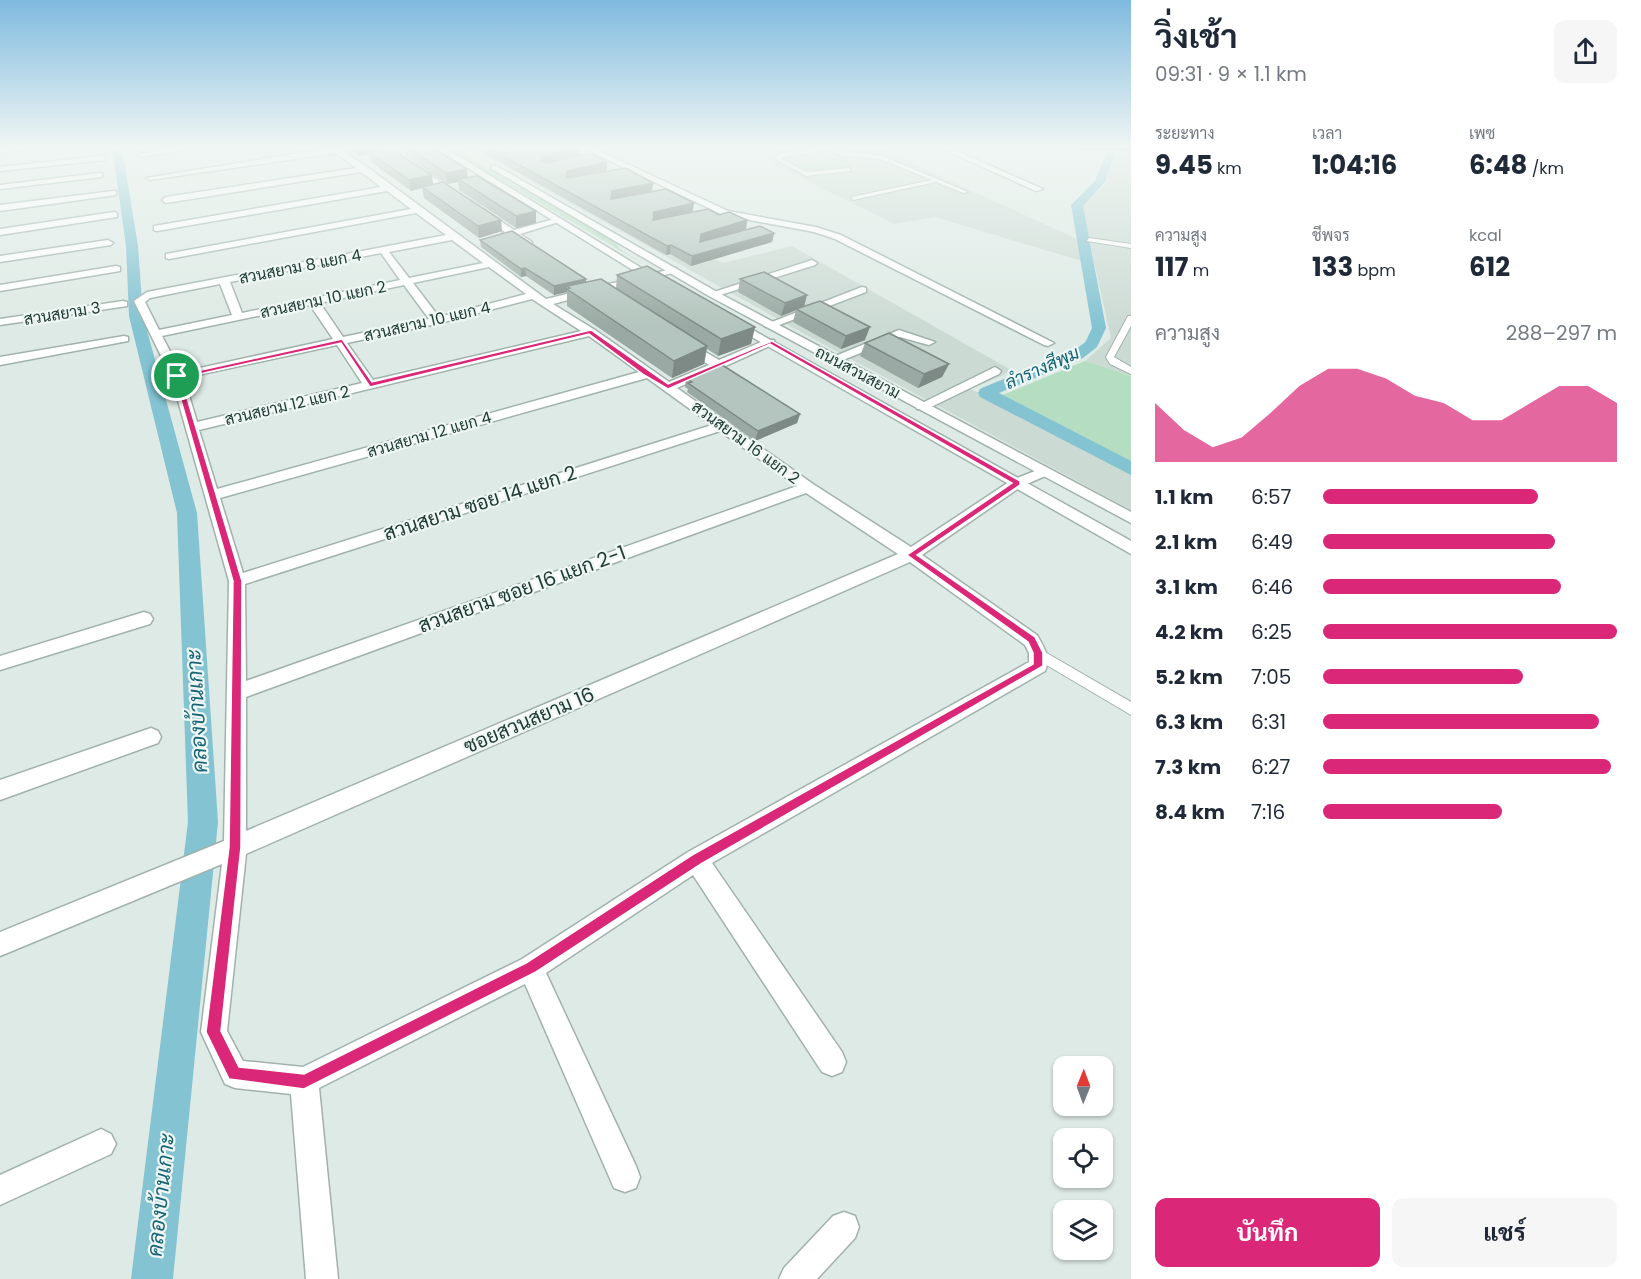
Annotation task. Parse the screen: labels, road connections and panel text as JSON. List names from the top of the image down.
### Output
{
  "streets": {
    "street": [
      "สวนสยาม 8 แยก 4",
      "สวนสยาม 10 แยก 2",
      "สวนสยาม 3",
      "สวนสยาม 10 แยก 4",
      "ถนนสวนสยาม",
      "สวนสยาม 12 แยก 2",
      "สวนสยาม 12 แยก 4",
      "สวนสยาม 16 แยก 2",
      "สวนสยาม ซอย 14 แยก 2",
      "สวนสยาม ซอย 16 แยก 2-1",
      "ซอยสวนสยาม 16"
    ]
  },
  "crossings": [
    ["สวนสยาม 8 แยก 4", "สวนสยาม 10 แยก 2"],
    ["สวนสยาม 8 แยก 4", "สวนสยาม 16 แยก 2"],
    ["สวนสยาม 10 แยก 2", "สวนสยาม 16 แยก 2"],
    ["สวนสยาม 10 แยก 4", "ถนนสวนสยาม"],
    ["สวนสยาม 10 แยก 4", "สวนสยาม 16 แยก 2"],
    ["ถนนสวนสยาม", "ซอยสวนสยาม 16"],
    ["สวนสยาม 12 แยก 2", "สวนสยาม 16 แยก 2"],
    ["สวนสยาม 12 แยก 4", "สวนสยาม 16 แยก 2"],
    ["สวนสยาม 16 แยก 2", "สวนสยาม ซอย 14 แยก 2"],
    ["สวนสยาม 16 แยก 2", "สวนสยาม ซอย 16 แยก 2-1"],
    ["สวนสยาม 16 แยก 2", "ซอยสวนสยาม 16"]
  ],
  "water": ["ลำรางสีพูม", "คลองบ้านเกาะ"],
  "north": "top",
  "page": {
    "heading": ["วิ่งเช้า", "09:31 · 9 × 1.1 km"],
    "stats": [
      ["ระยะทาง", "9.45 km"],
      ["เวลา", "1:04:16"],
      ["เพซ", "6:48 /km"],
      ["ความสูง", "117 m"],
      ["ชีพจร", "133 bpm"],
      ["kcal", "612"]
    ],
    "chart": ["ความสูง", "288–297 m"],
    "list": [
      {
        "name": "1.1 km",
        "note": "6:57"
      },
      {
        "name": "2.1 km",
        "note": "6:49"
      },
      {
        "name": "3.1 km",
        "note": "6:46"
      },
      {
        "name": "4.2 km",
        "note": "6:25"
      },
      {
        "name": "5.2 km",
        "note": "7:05"
      },
      {
        "name": "6.3 km",
        "note": "6:31"
      },
      {
        "name": "7.3 km",
        "note": "6:27"
      },
      {
        "name": "8.4 km",
        "note": "7:16"
      }
    ],
    "buttons": ["บันทึก", "แชร์"]
  }
}
